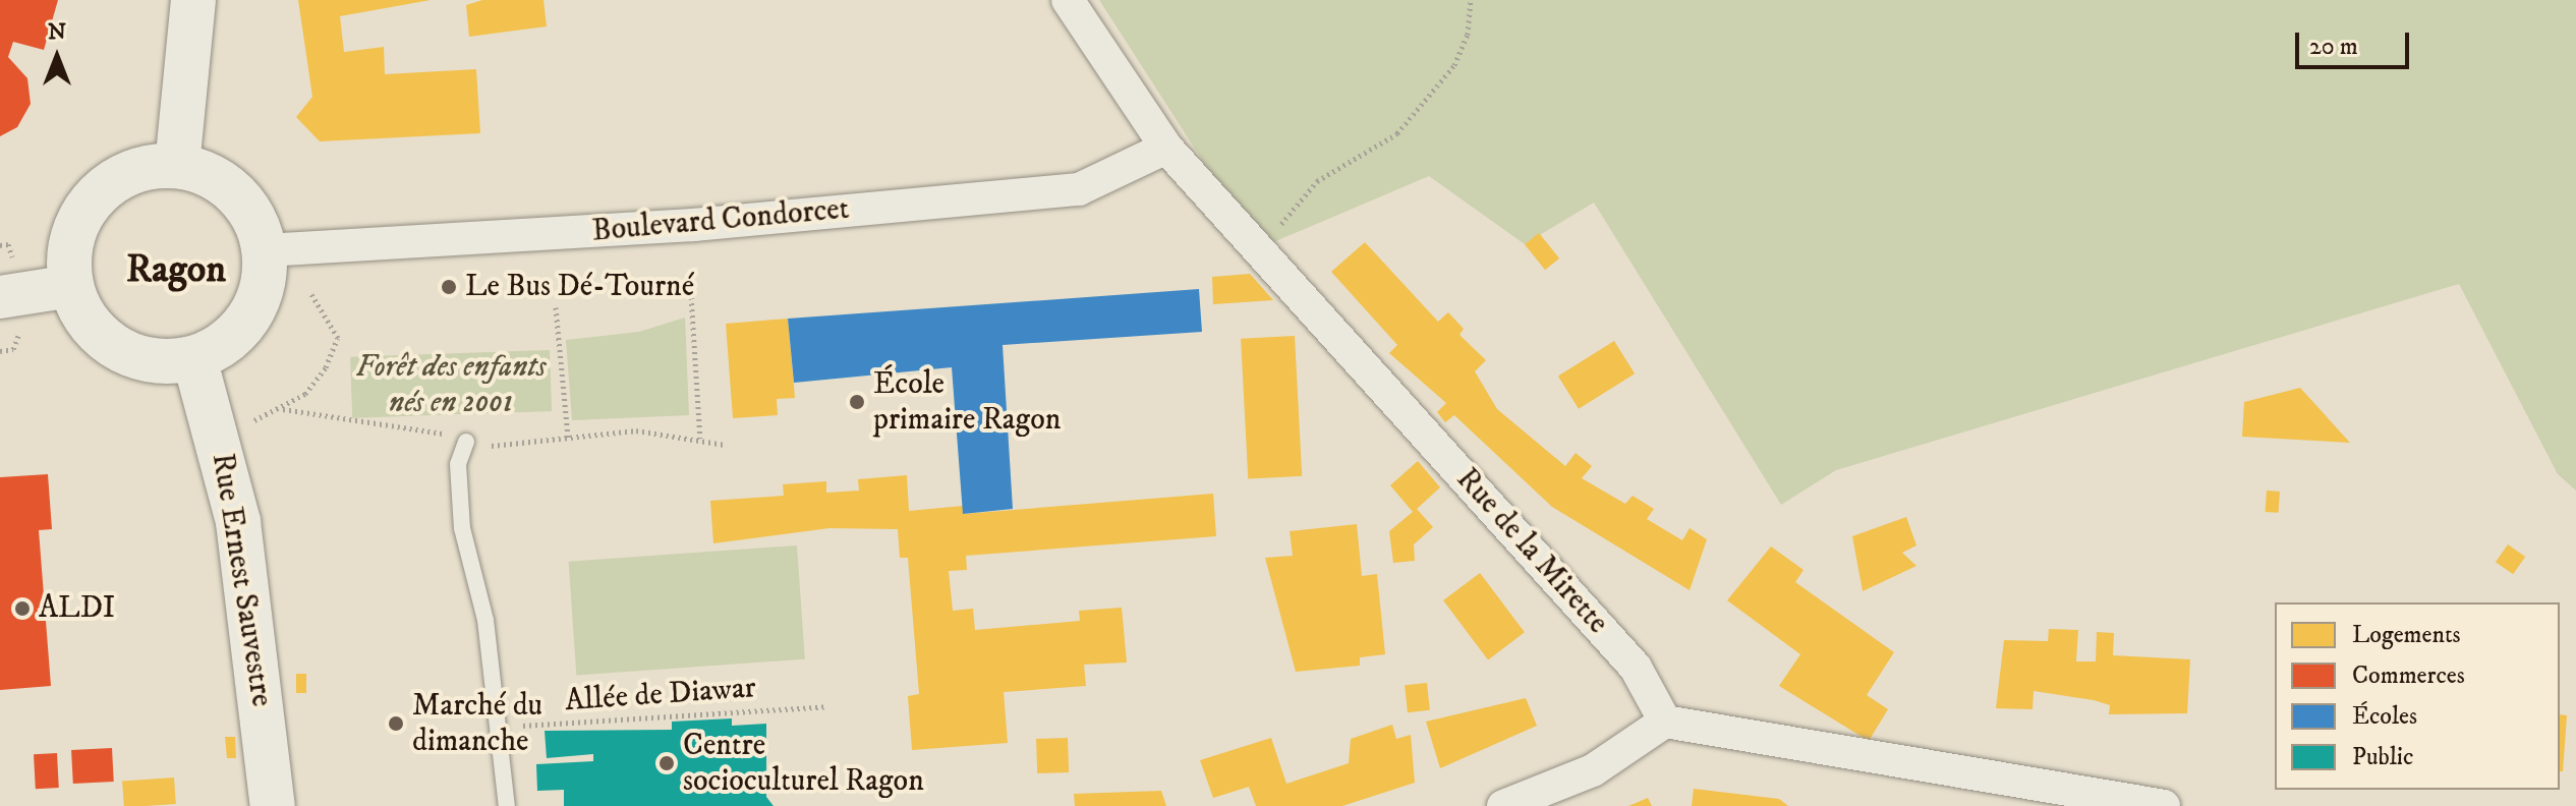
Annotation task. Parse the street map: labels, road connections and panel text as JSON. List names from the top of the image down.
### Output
{
  "streets": {
    "main road": ["Rue Ernest Sauvestre"],
    "street": ["Boulevard Condorcet", "Rue de la Mirette"],
    "path": ["Allée de Diawar"]
  },
  "crossings": [
    ["Boulevard Condorcet", "Rue de la Mirette"],
    ["Boulevard Condorcet", "Rue Ernest Sauvestre"]
  ],
  "districts": ["Ragon"],
  "parks": ["Forêt des enfants nés en 2001"],
  "places": [
    "Le Bus Dé-Tourné",
    "École primaire Ragon",
    "ALDI",
    "Marché du dimanche",
    "Centre socioculturel Ragon"
  ],
  "legend": [
    "Logements",
    "Commerces",
    "Écoles",
    "Public"
  ],
  "scale_bar": "20 m",
  "north": "top"
}
